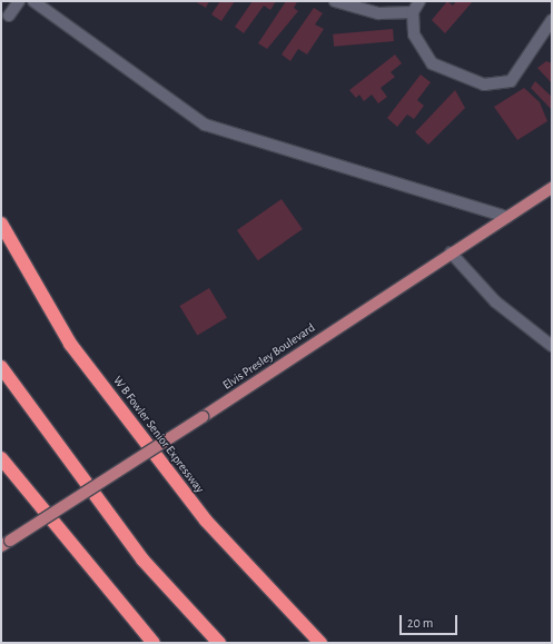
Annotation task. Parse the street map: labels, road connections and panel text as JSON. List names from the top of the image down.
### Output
{
  "streets": {
    "highway": ["W B Fowler Senior Expressway"],
    "main road": ["Elvis Presley Boulevard"]
  },
  "scale_bar": "20 m"
}
